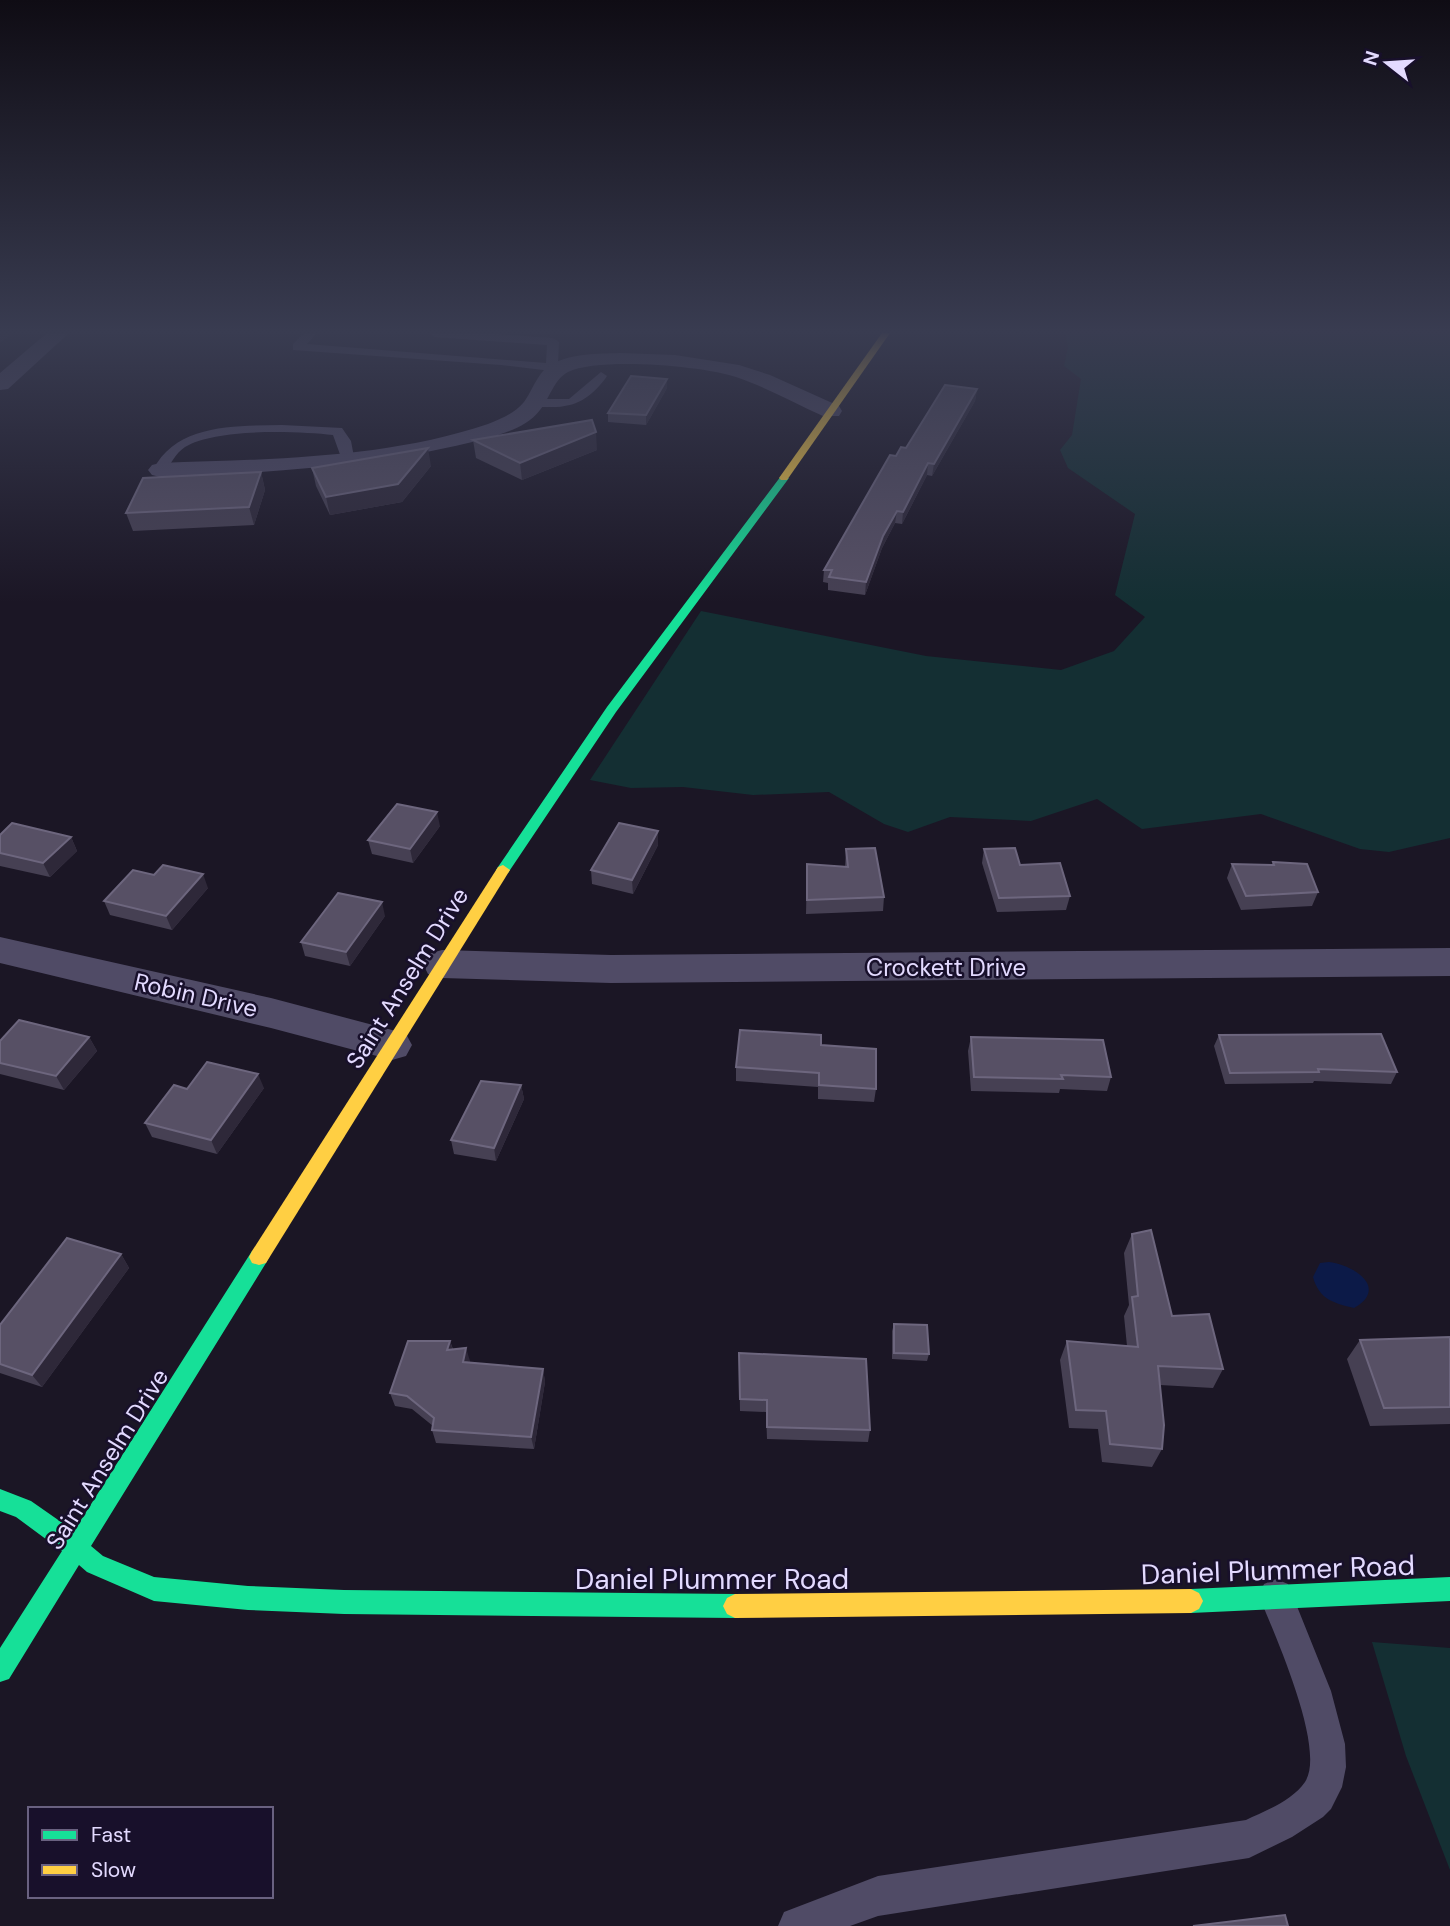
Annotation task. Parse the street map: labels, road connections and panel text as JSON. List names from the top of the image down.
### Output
{
  "streets": {
    "street": [
      "Crockett Drive",
      "Saint Anselm Drive",
      "Robin Drive",
      "Daniel Plummer Road"
    ]
  },
  "crossings": [
    ["Crockett Drive", "Saint Anselm Drive"],
    ["Saint Anselm Drive", "Robin Drive"],
    ["Saint Anselm Drive", "Daniel Plummer Road"]
  ],
  "legend": ["Fast", "Slow"],
  "north": "left"
}
